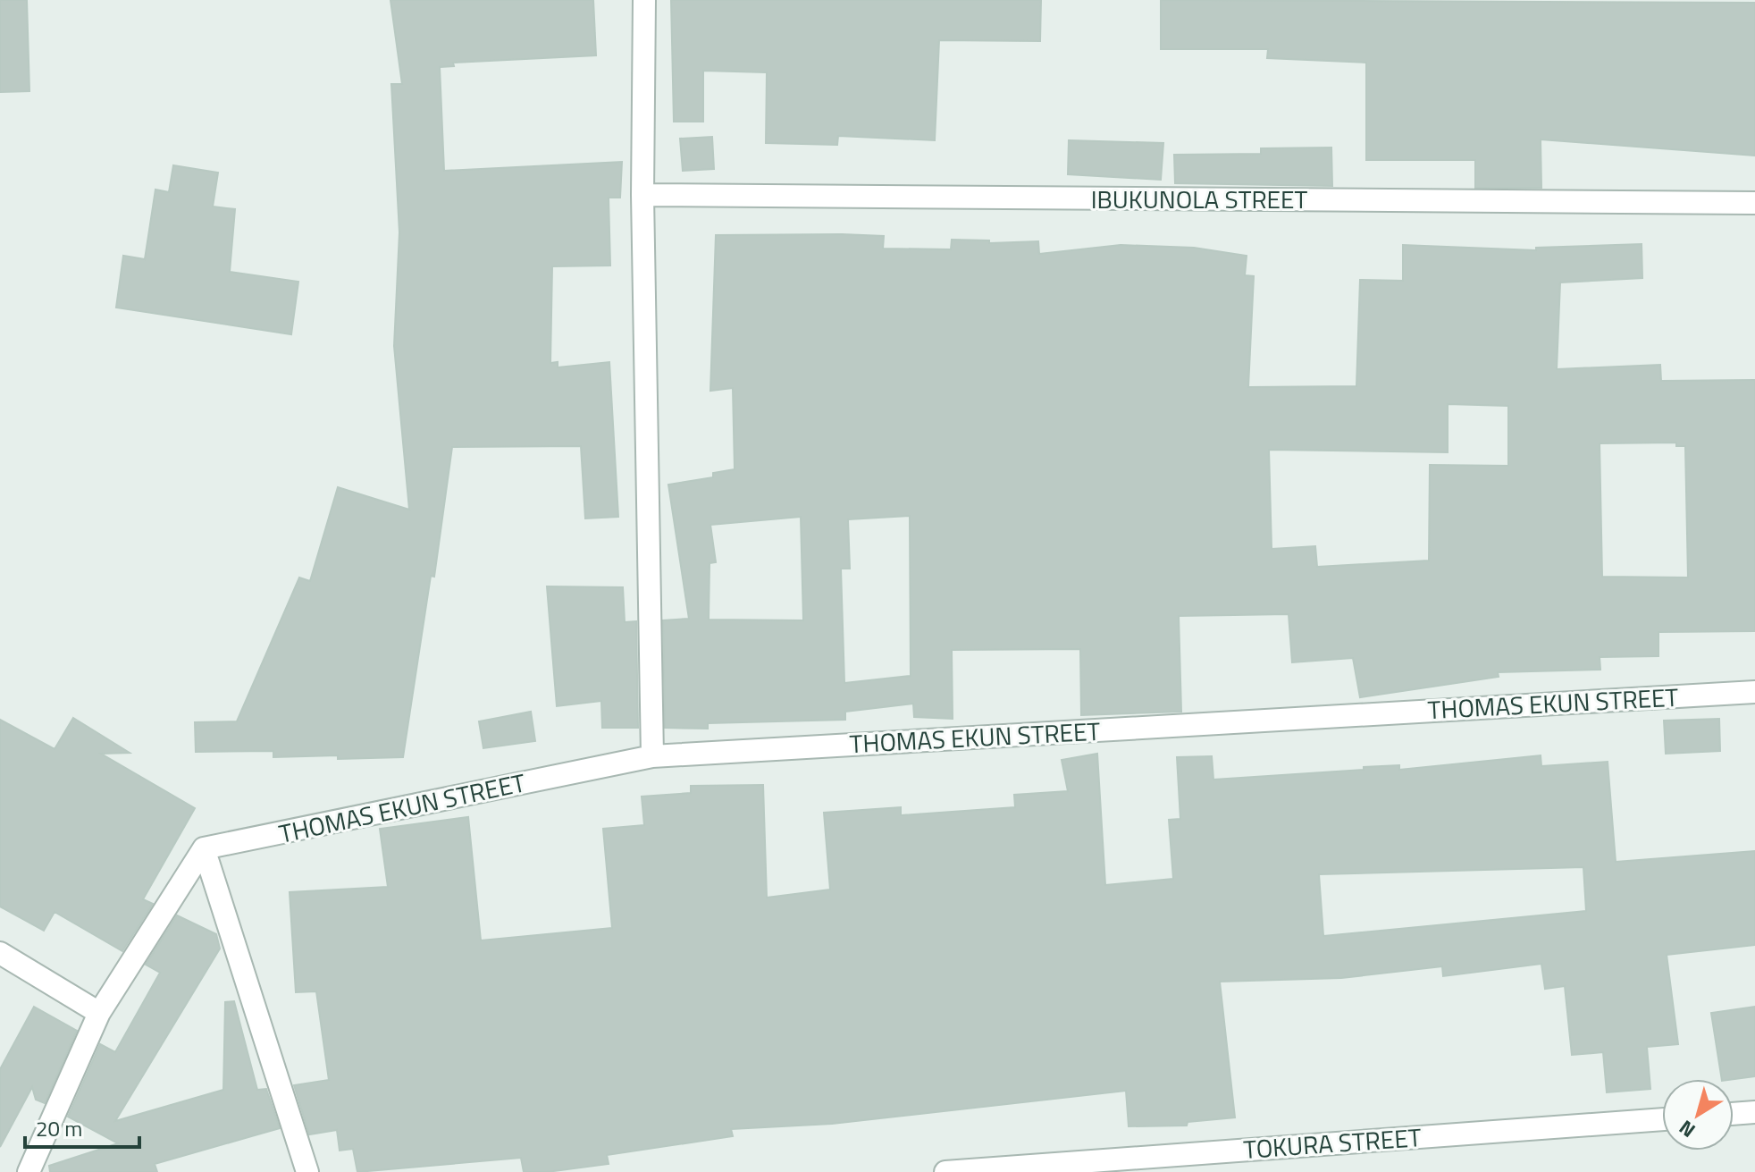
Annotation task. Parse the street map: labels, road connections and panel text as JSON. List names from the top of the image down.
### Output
{
  "streets": {
    "street": ["IBUKUNOLA STREET", "THOMAS EKUN STREET", "TOKURA STREET"]
  },
  "scale_bar": "20 m",
  "north": "bottom left"
}
